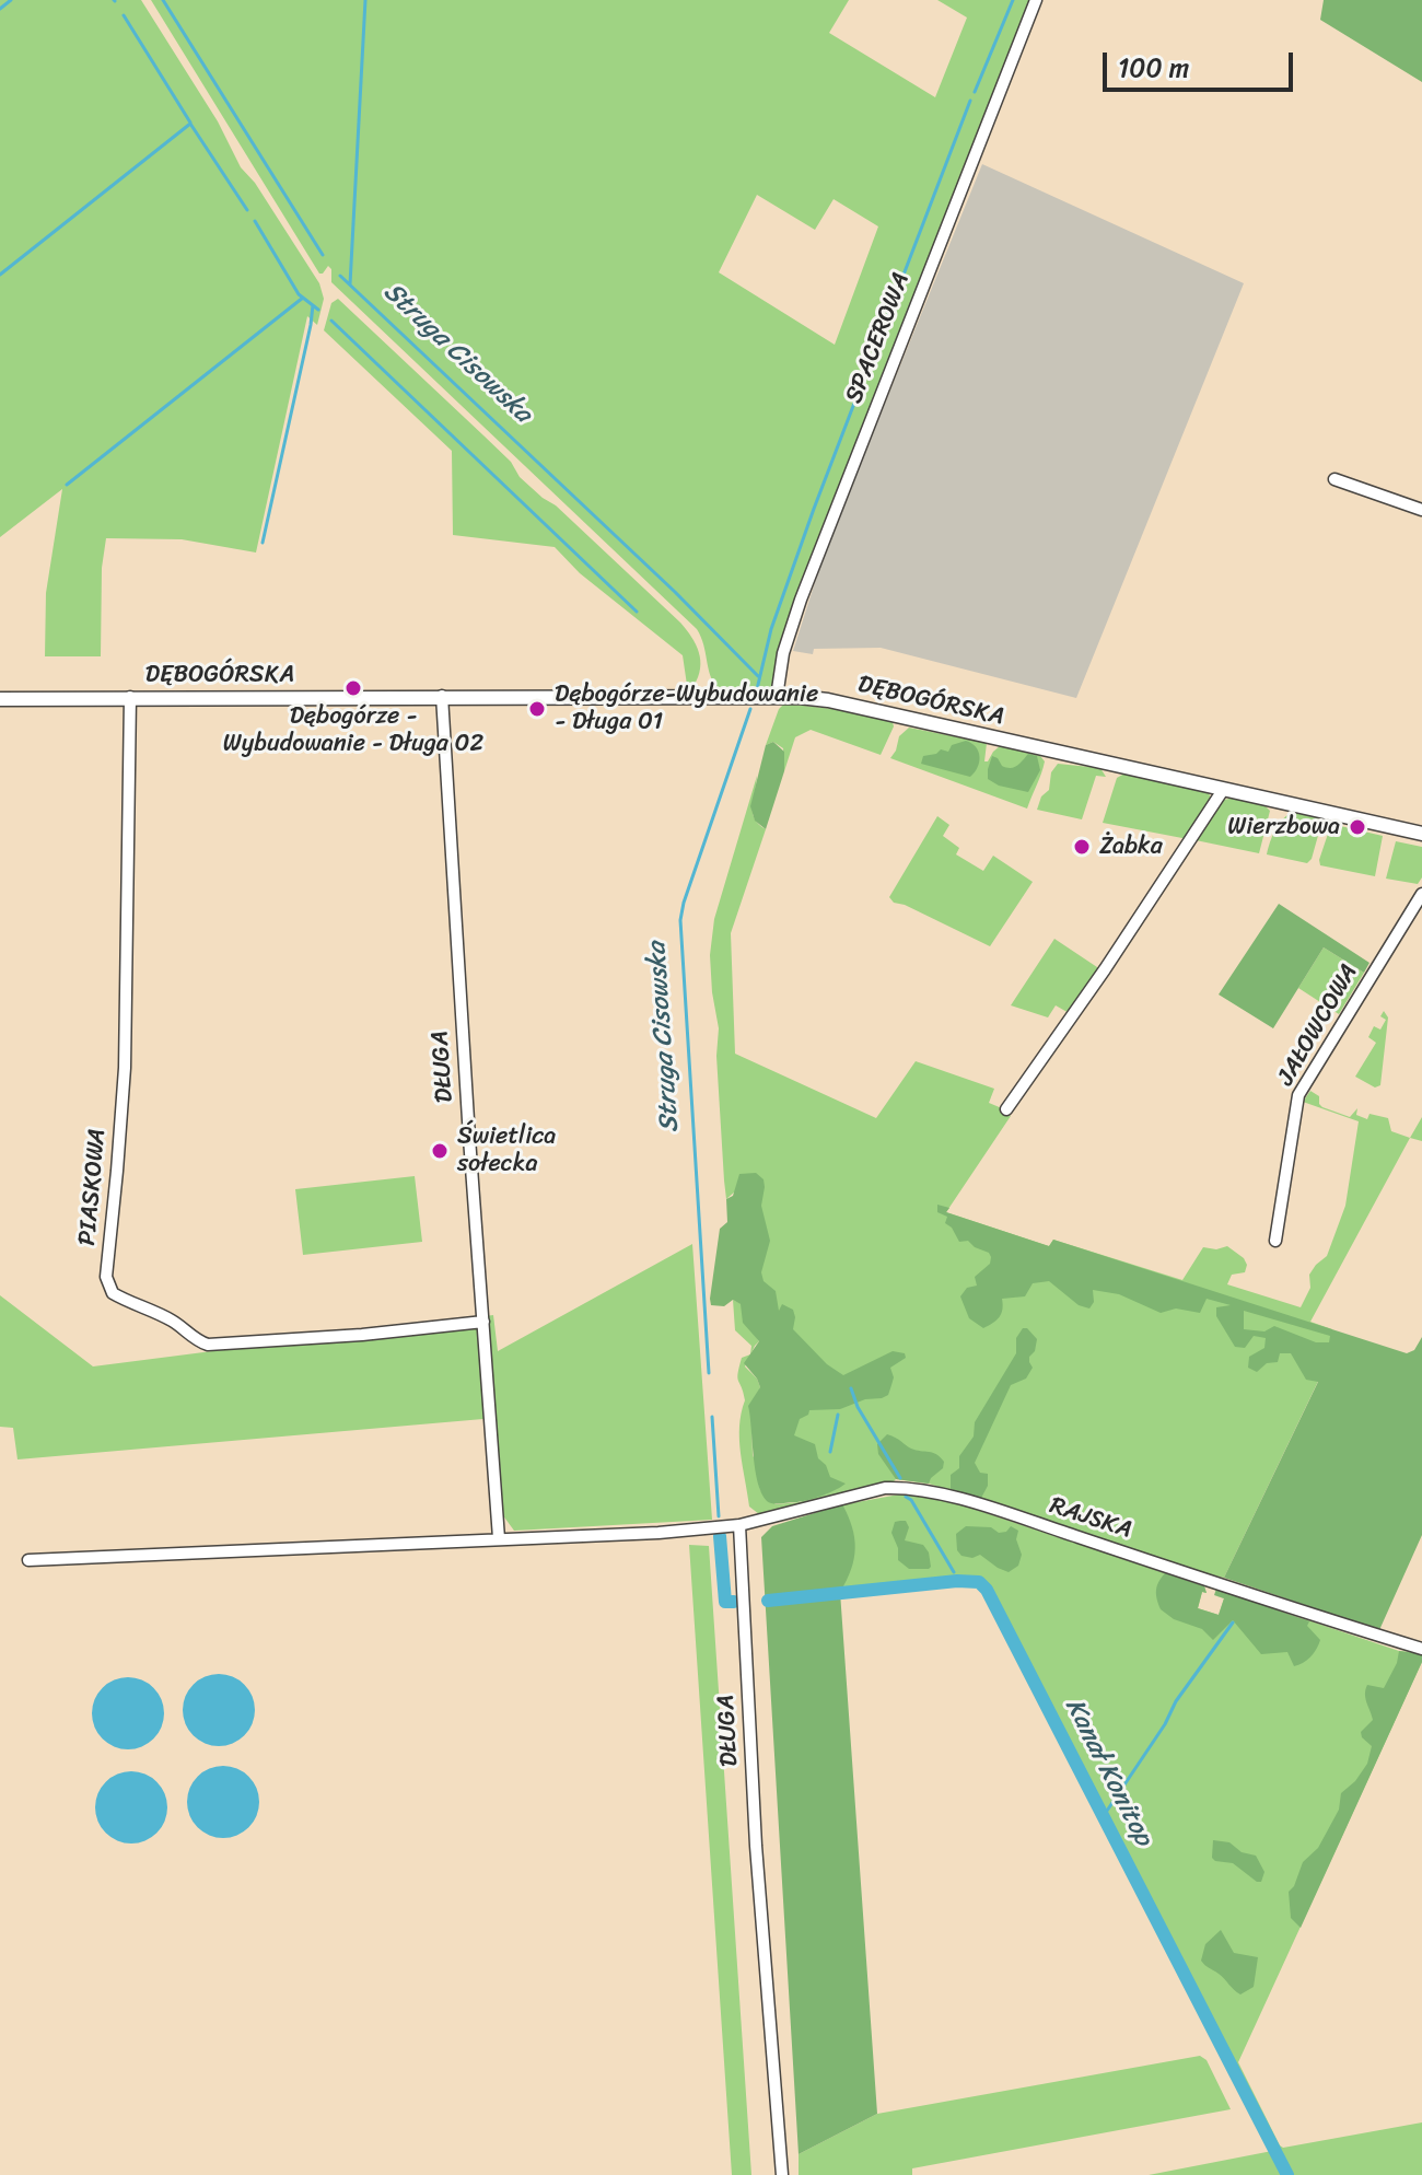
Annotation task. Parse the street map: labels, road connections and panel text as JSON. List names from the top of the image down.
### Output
{
  "streets": {
    "street": [
      "SPACEROWA",
      "DĘBOGÓRSKA",
      "JAŁOWCOWA",
      "DŁUGA",
      "PIASKOWA",
      "RAJSKA"
    ]
  },
  "crossings": [
    ["SPACEROWA", "DĘBOGÓRSKA"],
    ["DĘBOGÓRSKA", "DŁUGA"],
    ["DĘBOGÓRSKA", "PIASKOWA"],
    ["DŁUGA", "PIASKOWA"],
    ["DŁUGA", "RAJSKA"]
  ],
  "water": ["Struga Cisowska", "Kanał Konitop"],
  "places": [
    "Dębogórze - Wybudowanie - Długa 02",
    "Dębogórze-Wybudowanie - Długa 01",
    "Wierzbowa",
    "Żabka",
    "Świetlica sołecka"
  ],
  "scale_bar": "100 m"
}
